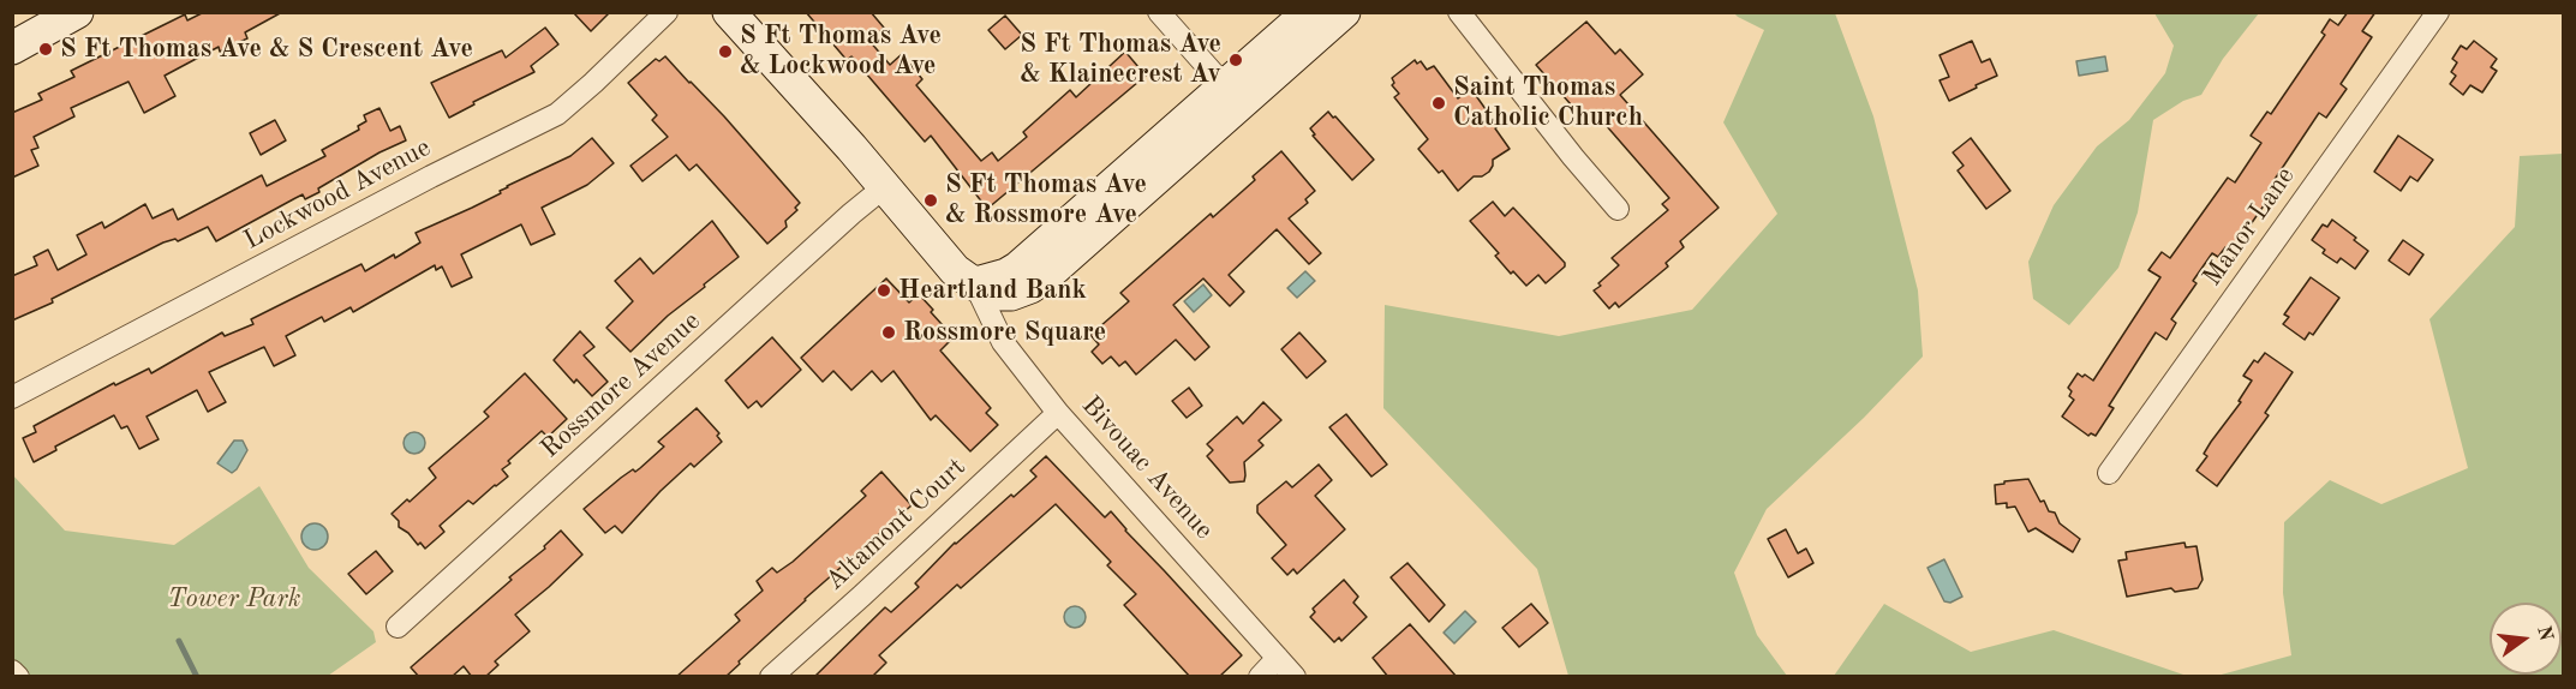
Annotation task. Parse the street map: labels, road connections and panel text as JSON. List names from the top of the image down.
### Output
{
  "streets": {
    "street": [
      "Lockwood Avenue",
      "Manor Lane",
      "Rossmore Avenue",
      "Bivouac Avenue",
      "Altamont Court"
    ]
  },
  "crossings": [
    ["Bivouac Avenue", "Altamont Court"]
  ],
  "parks": ["Tower Park"],
  "places": [
    "S Ft Thomas Ave & S Crescent Ave",
    "S Ft Thomas Ave & Lockwood Ave",
    "S Ft Thomas Ave & Klainecrest Av",
    "Saint Thomas Catholic Church",
    "S Ft Thomas Ave & Rossmore Ave",
    "Heartland Bank",
    "Rossmore Square"
  ],
  "north": "right"
}
